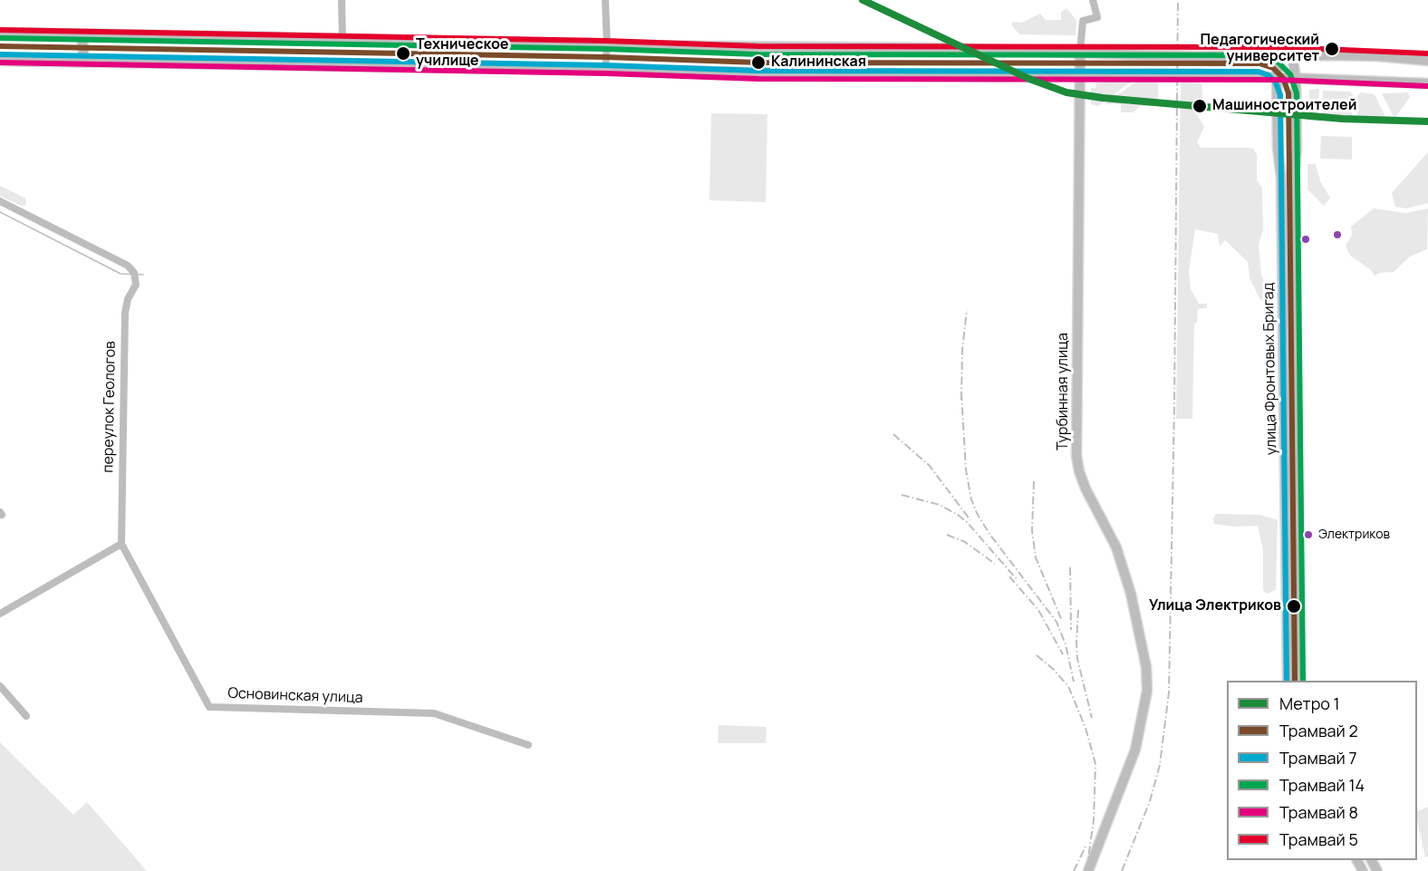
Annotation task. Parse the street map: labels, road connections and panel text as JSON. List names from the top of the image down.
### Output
{
  "streets": {
    "main road": ["улица Фронтовых Бригад", "Турбинная улица"],
    "street": ["переулок Геологов", "Основинская улица"]
  },
  "crossings": [
    ["переулок Геологов", "Основинская улица"]
  ],
  "places": [
    "Педагогический университет",
    "Техническое училище",
    "Калининская",
    "Машиностроителей",
    "Электриков",
    "Улица Электриков"
  ],
  "lines": [
    "metro line 1",
    "tram line 5",
    "tram line 14",
    "tram line 2",
    "tram line 7",
    "tram line 8"
  ],
  "legend": [
    "Метро 1",
    "Трамвай 2",
    "Трамвай 7",
    "Трамвай 14",
    "Трамвай 8",
    "Трамвай 5"
  ]
}
